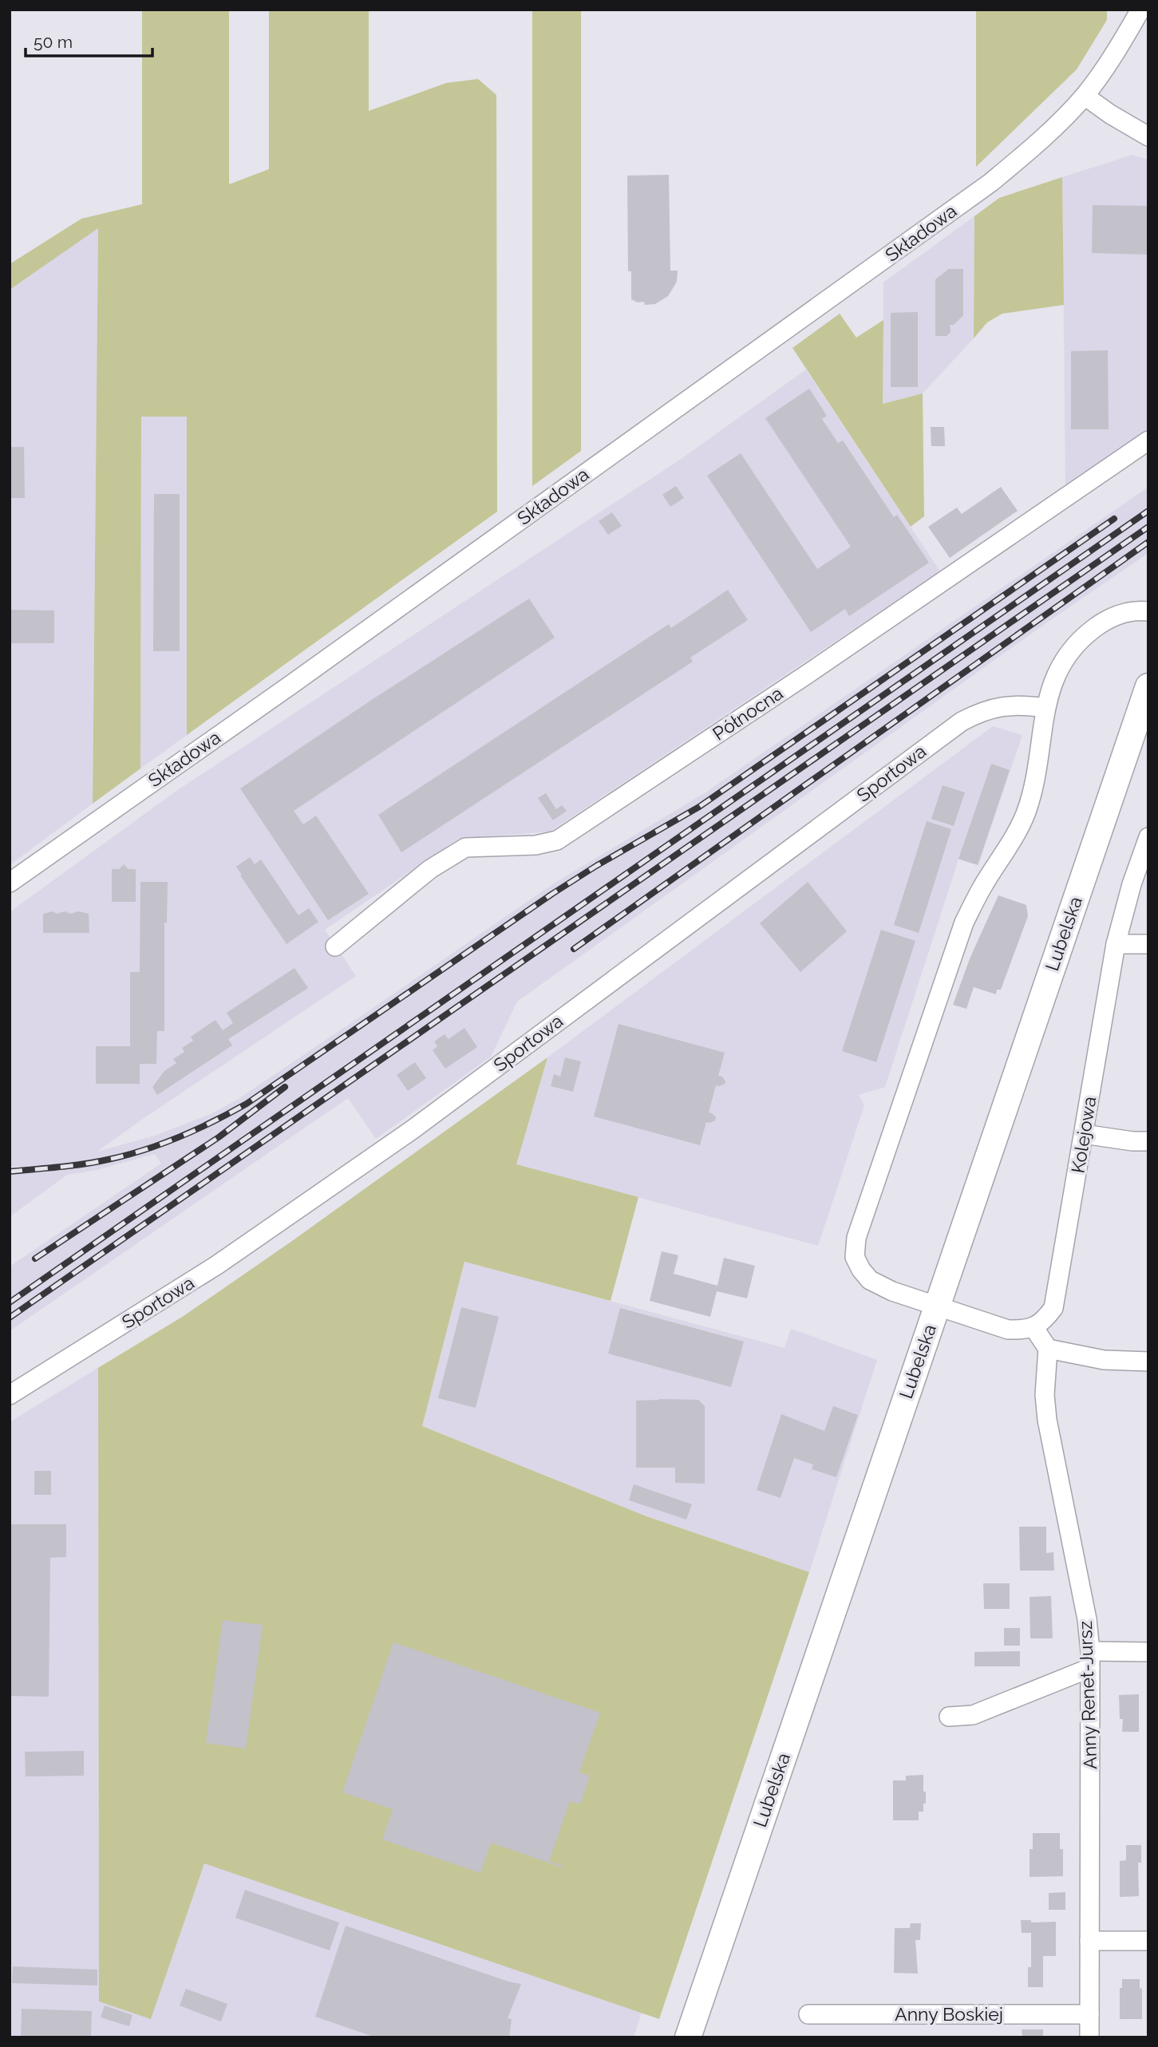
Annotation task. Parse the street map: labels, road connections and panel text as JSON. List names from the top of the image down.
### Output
{
  "streets": {
    "main road": ["Lubelska"],
    "street": [
      "Składowa",
      "Północna",
      "Sportowa",
      "Kolejowa",
      "Anny Renet-Jursz",
      "Anny Boskiej"
    ]
  },
  "crossings": [
    ["Anny Renet-Jursz", "Anny Boskiej"]
  ],
  "scale_bar": "50 m"
}
